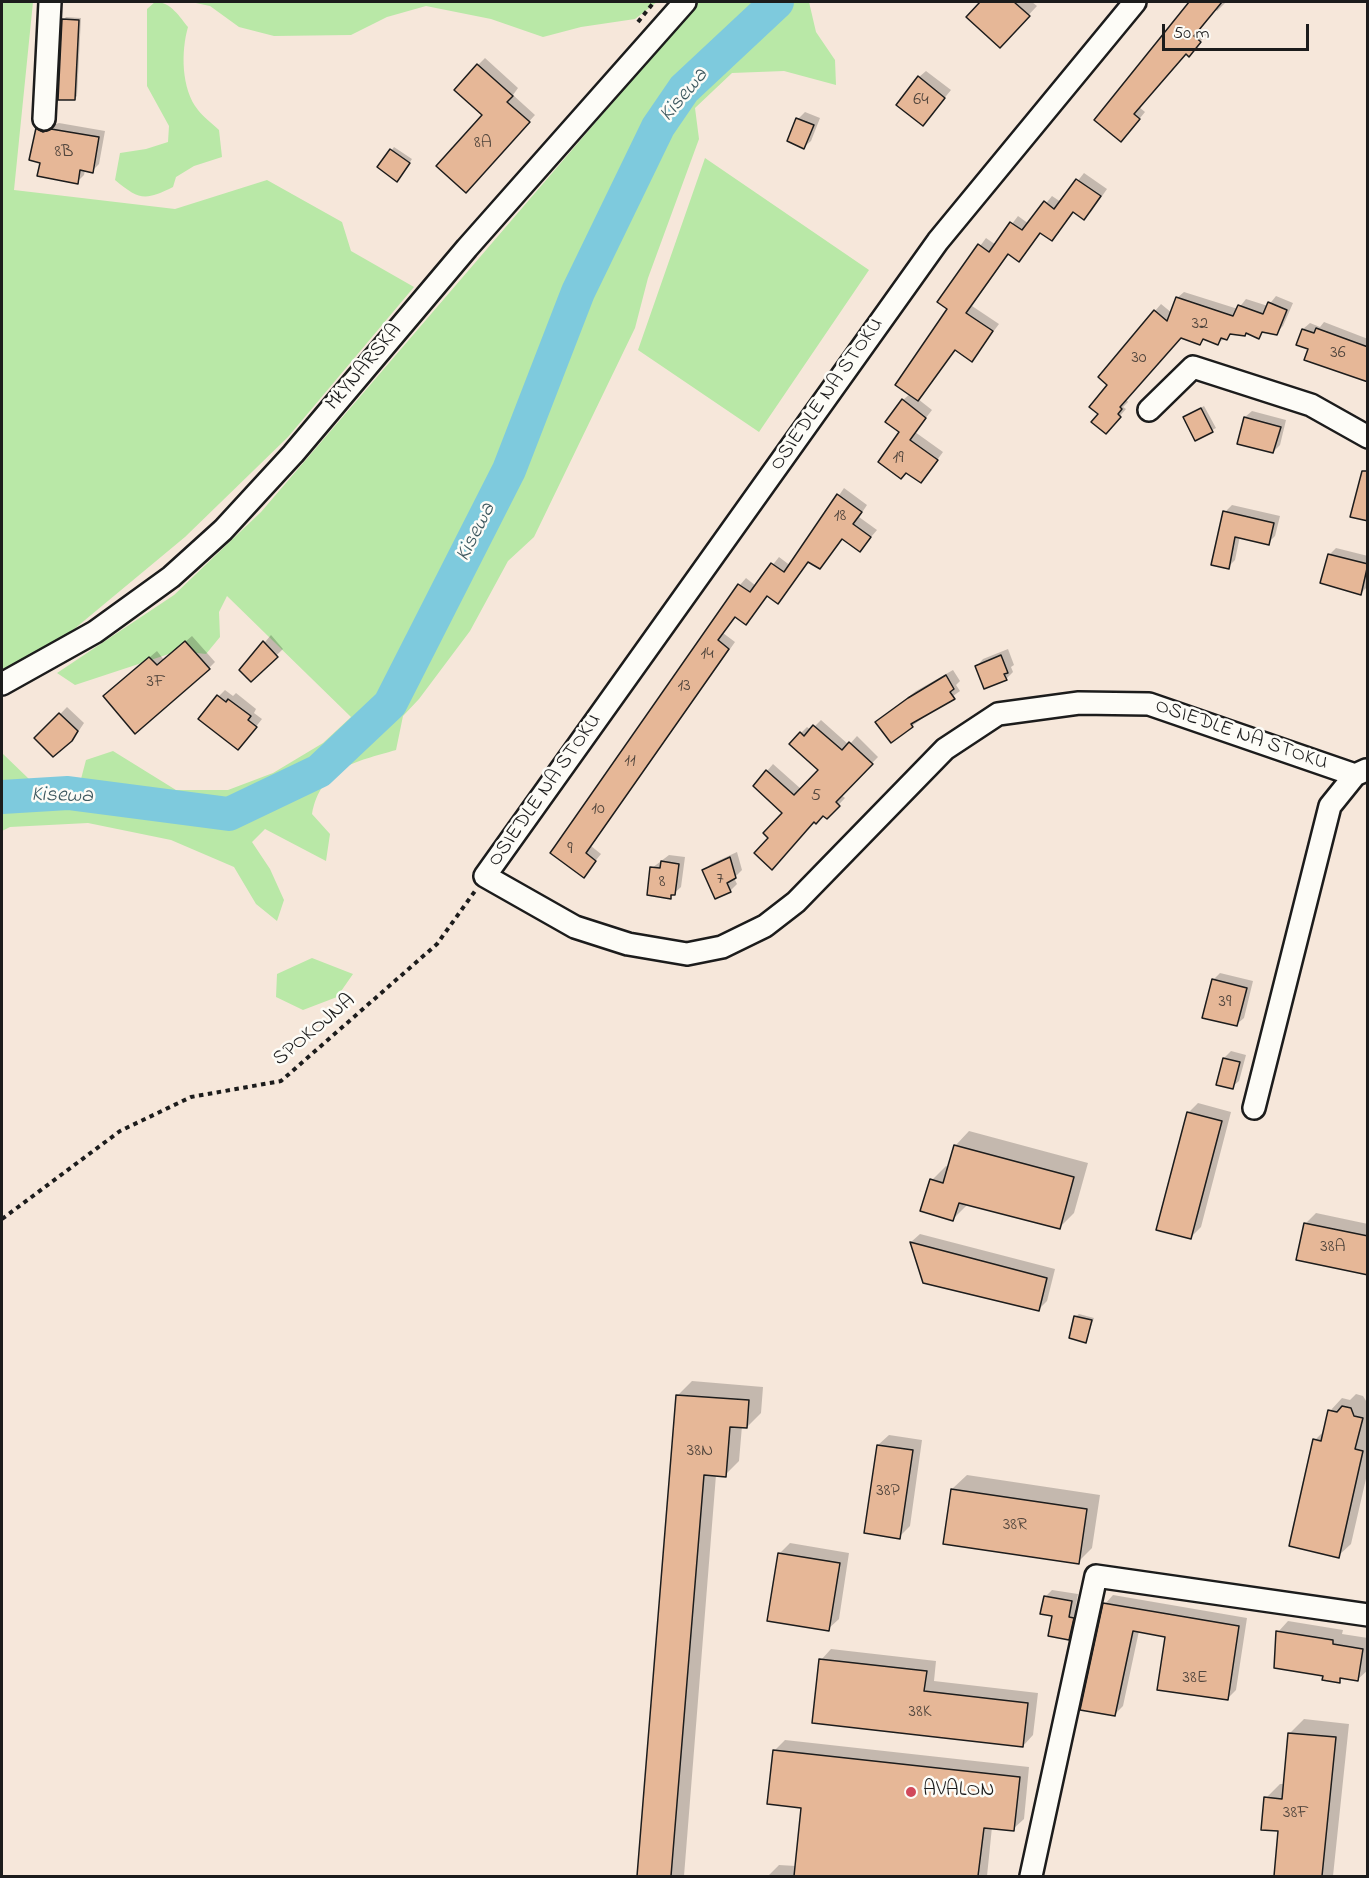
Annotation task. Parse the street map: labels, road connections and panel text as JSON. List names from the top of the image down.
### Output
{
  "streets": {
    "street": ["MŁYNARSKA", "OSIEDLE NA STOKU"],
    "path": ["SPOKOJNA"]
  },
  "crossings": [
    ["OSIEDLE NA STOKU", "SPOKOJNA"]
  ],
  "water": ["Kisewa"],
  "places": ["AVALON"],
  "house_numbers": [
    "64",
    "8A",
    "8B",
    "32",
    "36",
    "30",
    "19",
    "18",
    "14",
    "3F",
    "13",
    "11",
    "5",
    "10",
    "9",
    "7",
    "8",
    "39",
    "38A",
    "38N",
    "38P",
    "38R",
    "38E",
    "38K",
    "38F"
  ],
  "scale_bar": "50 m"
}
